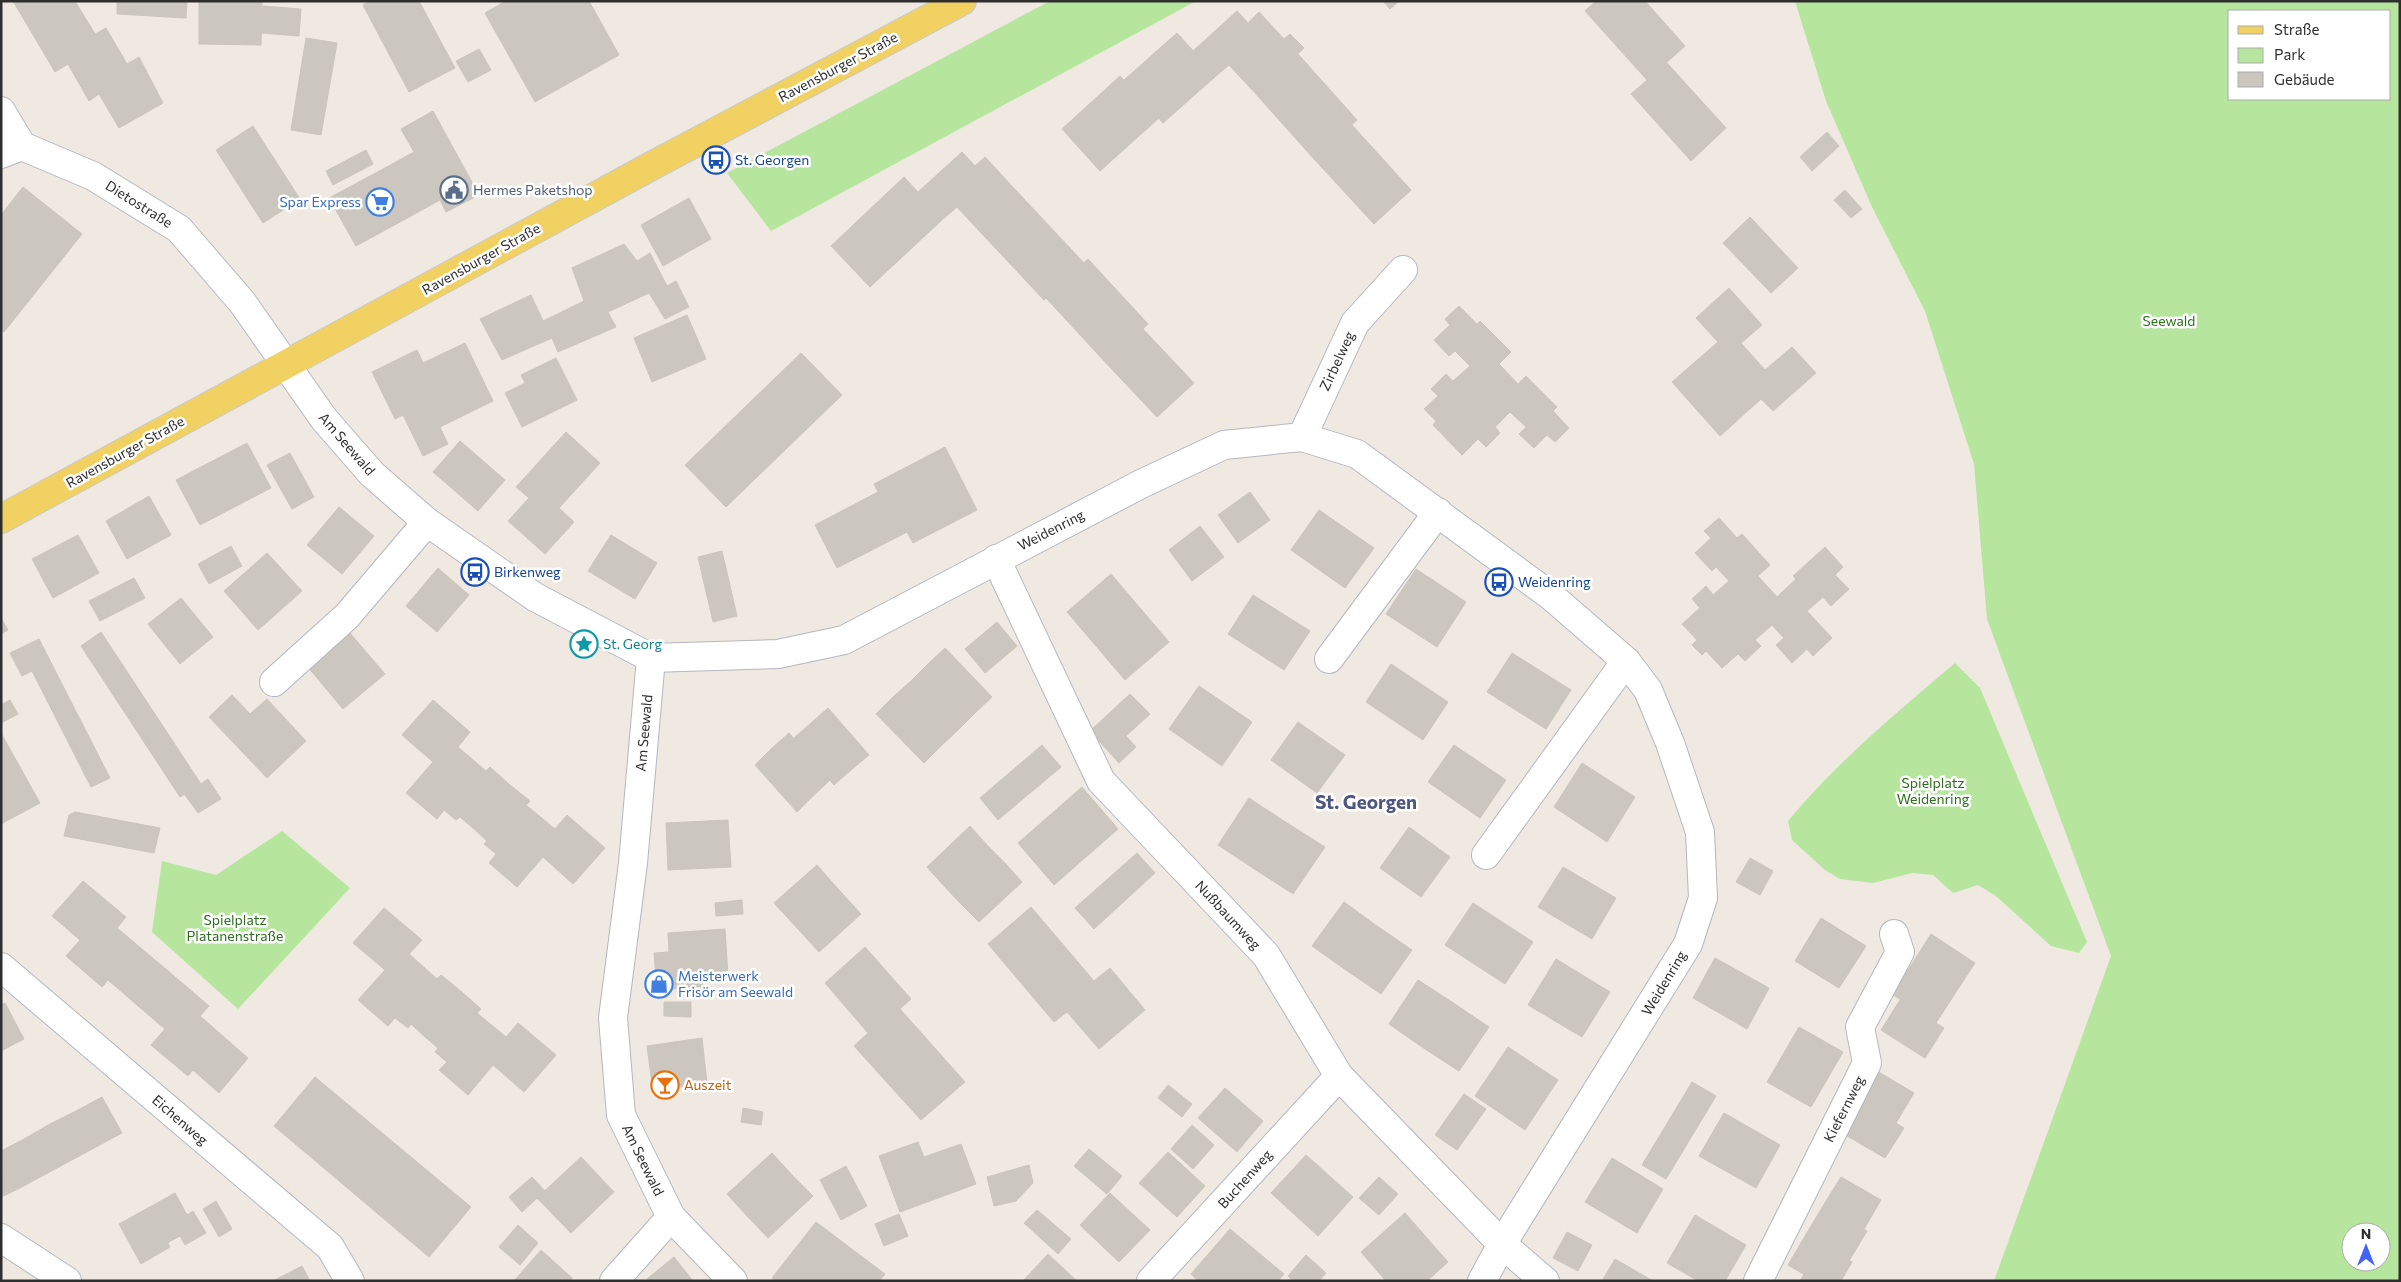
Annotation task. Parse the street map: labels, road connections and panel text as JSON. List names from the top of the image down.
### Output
{
  "streets": {
    "main road": ["Ravensburger Straße"],
    "street": [
      "Dietostraße",
      "Zirbelweg",
      "Am Seewald",
      "Weidenring",
      "Nußbaumweg",
      "Kiefernweg",
      "Eichenweg",
      "Buchenweg"
    ]
  },
  "crossings": [
    ["Ravensburger Straße", "Am Seewald"],
    ["Dietostraße", "Am Seewald"],
    ["Zirbelweg", "Weidenring"],
    ["Am Seewald", "Weidenring"],
    ["Weidenring", "Nußbaumweg"],
    ["Nußbaumweg", "Buchenweg"]
  ],
  "districts": ["St. Georgen"],
  "parks": ["Seewald", "Spielplatz Weidenring", "Spielplatz Platanenstraße"],
  "places": {
    "bus stop": ["St. Georgen", "Birkenweg", "Weidenring"],
    "public building": ["Hermes Paketshop"],
    "supermarket": ["Spar Express"],
    "place": ["St. Georg"],
    "shop": ["Meisterwerk Frisör am Seewald"],
    "bar": ["Auszeit"]
  },
  "legend": ["Straße", "Park", "Gebäude"],
  "north": "top"
}
